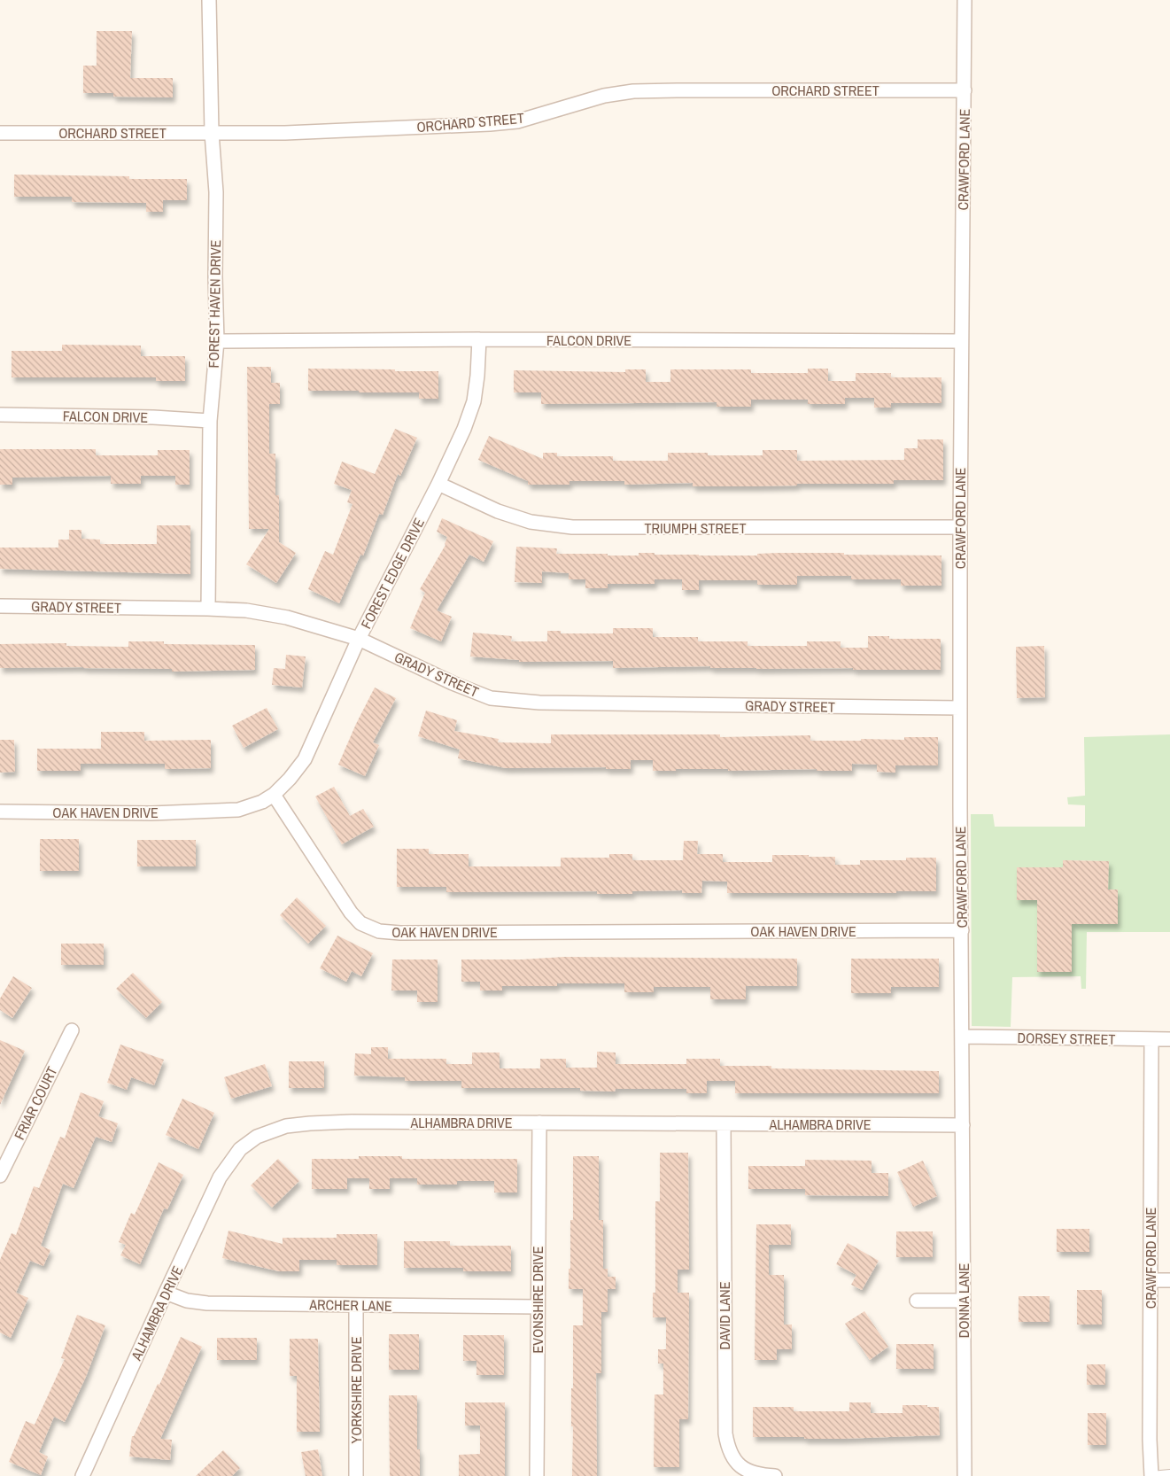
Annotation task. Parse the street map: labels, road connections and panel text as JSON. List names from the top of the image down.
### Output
{
  "streets": {
    "street": [
      "ORCHARD STREET",
      "CRAWFORD LANE",
      "FOREST HAVEN DRIVE",
      "FALCON DRIVE",
      "TRIUMPH STREET",
      "FOREST EDGE DRIVE",
      "GRADY STREET",
      "OAK HAVEN DRIVE",
      "DORSEY STREET",
      "FRIAR COURT",
      "ALHAMBRA DRIVE",
      "EVONSHIRE DRIVE",
      "DONNA LANE",
      "ARCHER LANE",
      "DAVID LANE",
      "YORKSHIRE DRIVE"
    ]
  },
  "crossings": [
    ["ORCHARD STREET", "CRAWFORD LANE"],
    ["ORCHARD STREET", "FOREST HAVEN DRIVE"],
    ["CRAWFORD LANE", "FALCON DRIVE"],
    ["CRAWFORD LANE", "TRIUMPH STREET"],
    ["CRAWFORD LANE", "GRADY STREET"],
    ["CRAWFORD LANE", "OAK HAVEN DRIVE"],
    ["CRAWFORD LANE", "DORSEY STREET"],
    ["FOREST HAVEN DRIVE", "FALCON DRIVE"],
    ["FOREST HAVEN DRIVE", "GRADY STREET"],
    ["FALCON DRIVE", "FOREST EDGE DRIVE"],
    ["TRIUMPH STREET", "FOREST EDGE DRIVE"],
    ["FOREST EDGE DRIVE", "GRADY STREET"],
    ["FOREST EDGE DRIVE", "OAK HAVEN DRIVE"],
    ["ALHAMBRA DRIVE", "EVONSHIRE DRIVE"],
    ["ALHAMBRA DRIVE", "DONNA LANE"],
    ["ALHAMBRA DRIVE", "ARCHER LANE"],
    ["ALHAMBRA DRIVE", "DAVID LANE"],
    ["EVONSHIRE DRIVE", "ARCHER LANE"],
    ["ARCHER LANE", "YORKSHIRE DRIVE"]
  ]
}
